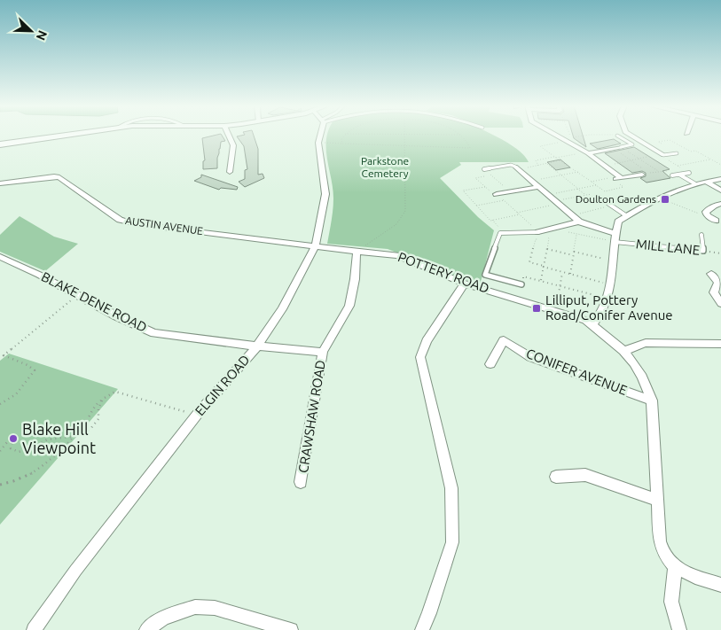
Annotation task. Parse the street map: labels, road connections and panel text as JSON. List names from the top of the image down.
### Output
{
  "streets": {
    "street": [
      "AUSTIN AVENUE",
      "POTTERY ROAD",
      "BLAKE DENE ROAD",
      "CONIFER AVENUE",
      "ELGIN ROAD",
      "CRAWSHAW ROAD"
    ],
    "lane": ["MILL LANE"]
  },
  "crossings": [
    ["AUSTIN AVENUE", "POTTERY ROAD"],
    ["AUSTIN AVENUE", "ELGIN ROAD"],
    ["POTTERY ROAD", "CONIFER AVENUE"],
    ["POTTERY ROAD", "ELGIN ROAD"],
    ["POTTERY ROAD", "CRAWSHAW ROAD"],
    ["BLAKE DENE ROAD", "ELGIN ROAD"],
    ["BLAKE DENE ROAD", "CRAWSHAW ROAD"]
  ],
  "parks": ["Parkstone Cemetery"],
  "places": {
    "transit": ["Doulton Gardens", "Lilliput, Pottery Road/Conifer Avenue"],
    "other": ["Blake Hill Viewpoint"]
  },
  "north": "bottom right"
}
